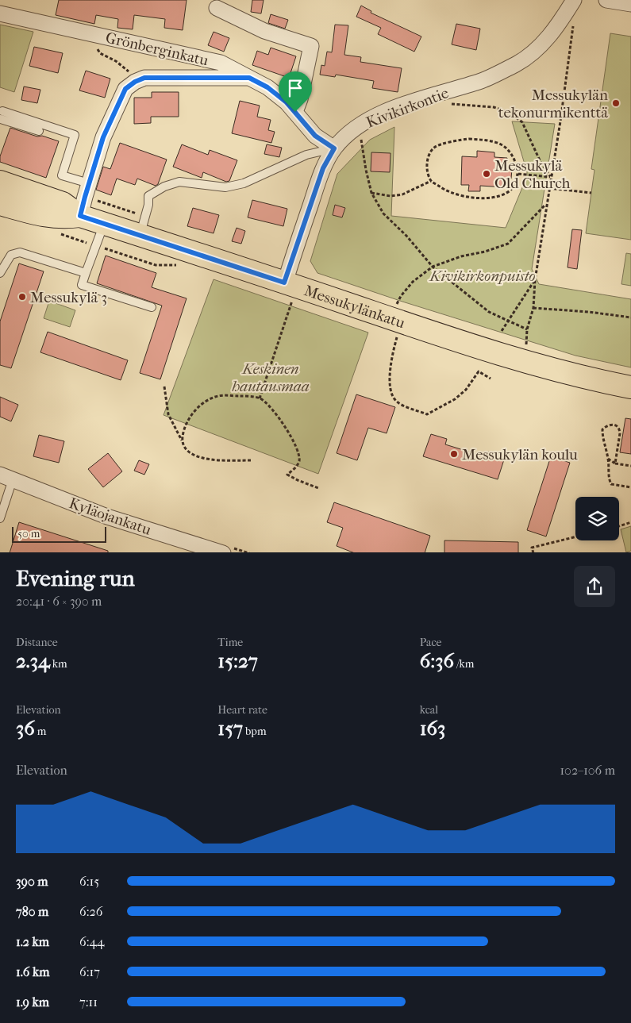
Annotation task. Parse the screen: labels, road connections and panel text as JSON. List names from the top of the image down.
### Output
{
  "streets": {
    "main road": ["Messukylänkatu"],
    "street": ["Grönberginkatu", "Kivikirkontie", "Kyläojankatu"]
  },
  "crossings": [
    ["Grönberginkatu", "Kivikirkontie"],
    ["Kivikirkontie", "Messukylänkatu"]
  ],
  "parks": ["Kivikirkonpuisto", "Keskinen hautausmaa"],
  "places": [
    "Messukylän tekonurmikenttä",
    "Messukylä Old Church",
    "Messukylä 3",
    "Messukylän koulu"
  ],
  "scale_bar": "50 m",
  "page": {
    "scale": "50 m",
    "heading": ["Evening run", "20:41 · 6 × 390 m"],
    "stats": [
      ["Distance", "2.34 km"],
      ["Time", "15:27"],
      ["Pace", "6:36 /km"],
      ["Elevation", "36 m"],
      ["Heart rate", "157 bpm"],
      ["kcal", "163"]
    ],
    "chart": ["Elevation", "102–106 m"],
    "list": [
      {
        "name": "390 m",
        "note": "6:15"
      },
      {
        "name": "780 m",
        "note": "6:26"
      },
      {
        "name": "1.2 km",
        "note": "6:44"
      },
      {
        "name": "1.6 km",
        "note": "6:17"
      },
      {
        "name": "1.9 km",
        "note": "7:11"
      }
    ]
  }
}
